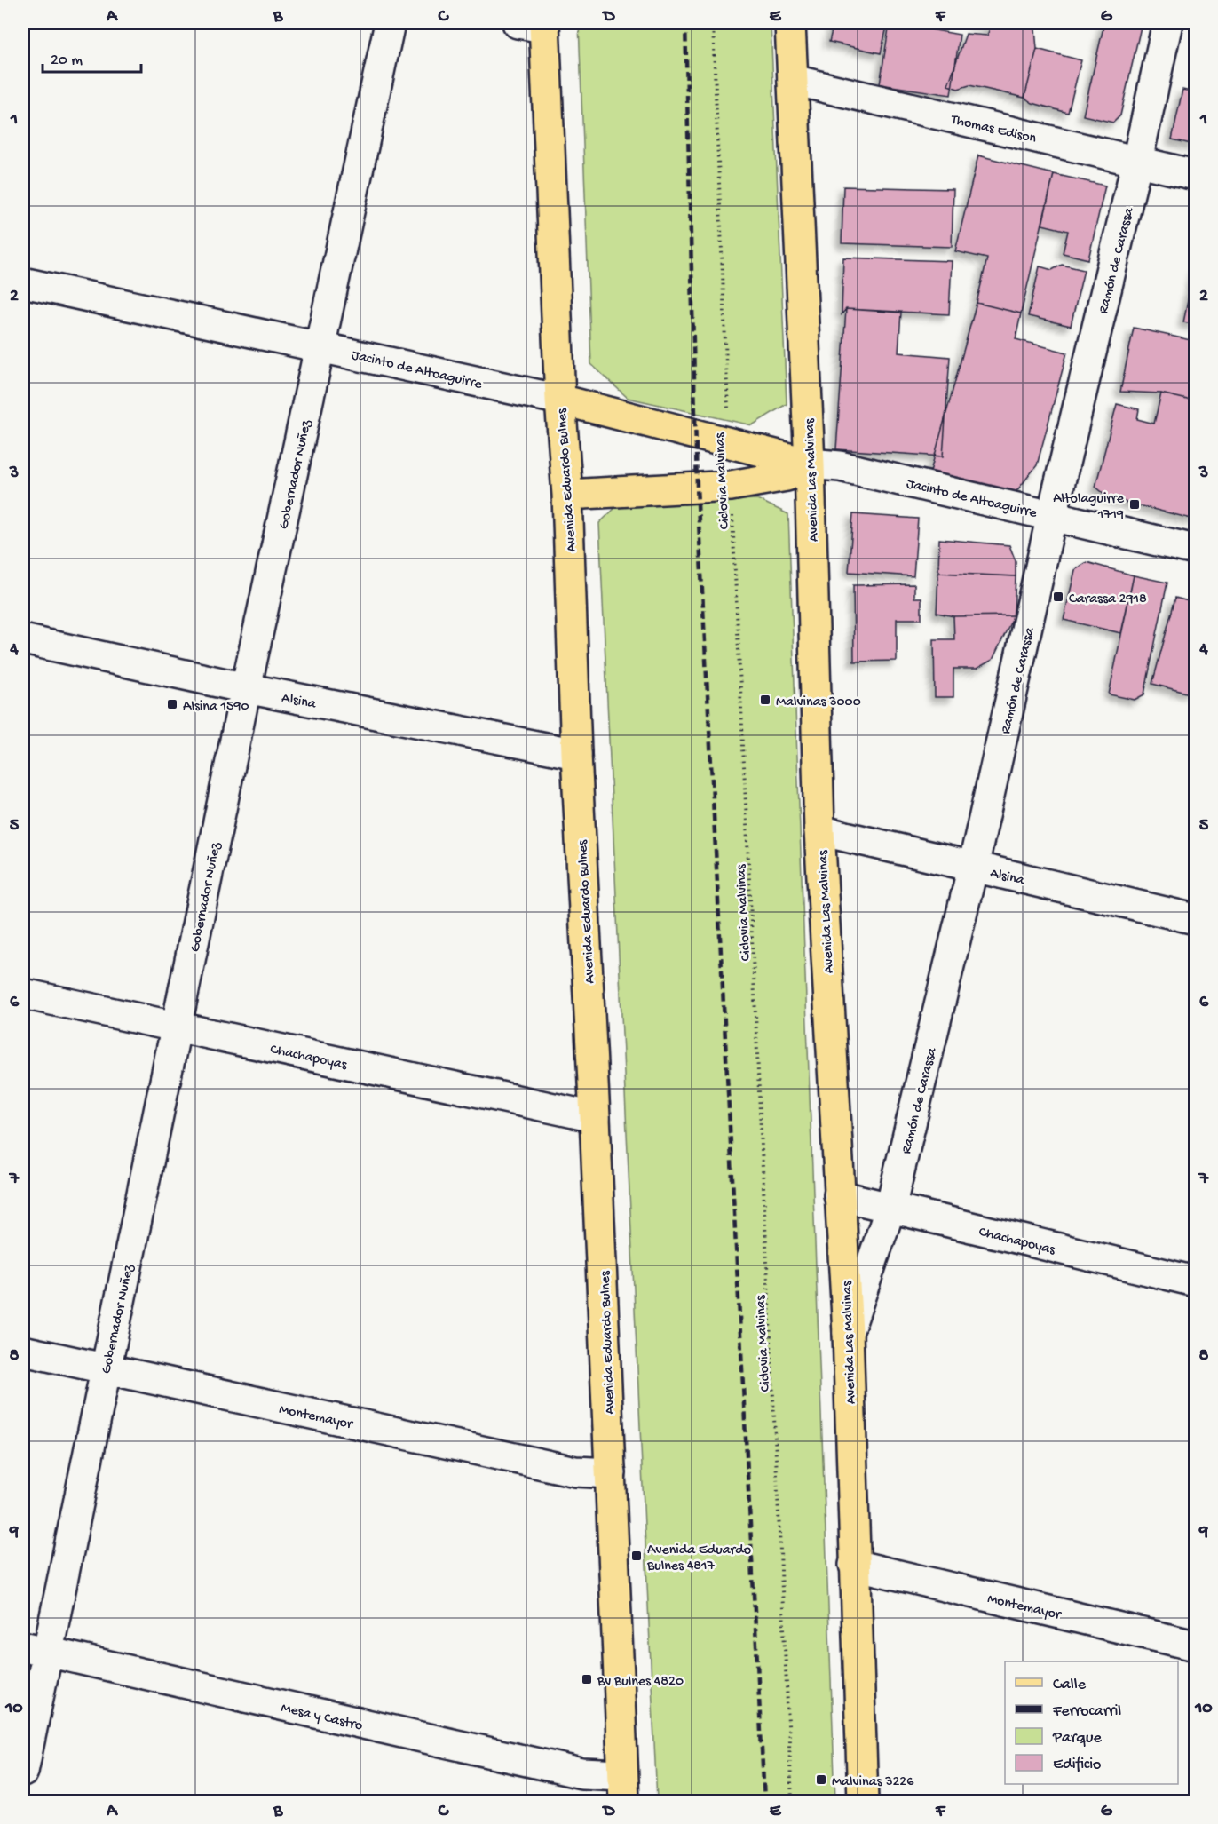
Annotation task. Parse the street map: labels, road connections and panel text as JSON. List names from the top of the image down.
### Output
{
  "streets": {
    "main road": ["Jacinto de Altoaguirre", "Avenida Eduardo Bulnes", "Avenida Las Malvinas"],
    "street": [
      "Thomas Edison",
      "Ramón de Carassa",
      "Gobernador Nuñez",
      "Alsina",
      "Chachapoyas",
      "Montemayor",
      "Mesa y Castro"
    ],
    "path": ["Ciclovia Malvinas"]
  },
  "crossings": [
    ["Thomas Edison", "Ramón de Carassa"],
    ["Thomas Edison", "Avenida Las Malvinas"],
    ["Ramón de Carassa", "Jacinto de Altoaguirre"],
    ["Ramón de Carassa", "Avenida Las Malvinas"],
    ["Ramón de Carassa", "Alsina"],
    ["Ramón de Carassa", "Chachapoyas"],
    ["Jacinto de Altoaguirre", "Gobernador Nuñez"],
    ["Jacinto de Altoaguirre", "Avenida Eduardo Bulnes"],
    ["Jacinto de Altoaguirre", "Avenida Las Malvinas"],
    ["Jacinto de Altoaguirre", "Ciclovia Malvinas"],
    ["Gobernador Nuñez", "Alsina"],
    ["Gobernador Nuñez", "Chachapoyas"],
    ["Gobernador Nuñez", "Montemayor"],
    ["Gobernador Nuñez", "Mesa y Castro"],
    ["Avenida Eduardo Bulnes", "Alsina"],
    ["Avenida Eduardo Bulnes", "Chachapoyas"],
    ["Avenida Eduardo Bulnes", "Montemayor"],
    ["Avenida Eduardo Bulnes", "Mesa y Castro"],
    ["Avenida Las Malvinas", "Alsina"],
    ["Avenida Las Malvinas", "Chachapoyas"],
    ["Avenida Las Malvinas", "Montemayor"]
  ],
  "places": {
    "transit": [
      "Altolaguirre 1719",
      "Carassa 2918",
      "Malvinas 3000",
      "Alsina 1590",
      "Avenida Eduardo Bulnes 4817",
      "Bv Bulnes 4820",
      "Malvinas 3226"
    ]
  },
  "legend": [
    "Calle",
    "Ferrocarril",
    "Parque",
    "Edificio"
  ],
  "scale_bar": "20 m",
  "grid": {
    "columns": [
      "A",
      "B",
      "C",
      "D",
      "E",
      "F",
      "G"
    ],
    "rows": [
      "1",
      "2",
      "3",
      "4",
      "5",
      "6",
      "7",
      "8",
      "9",
      "10"
    ]
  }
}
